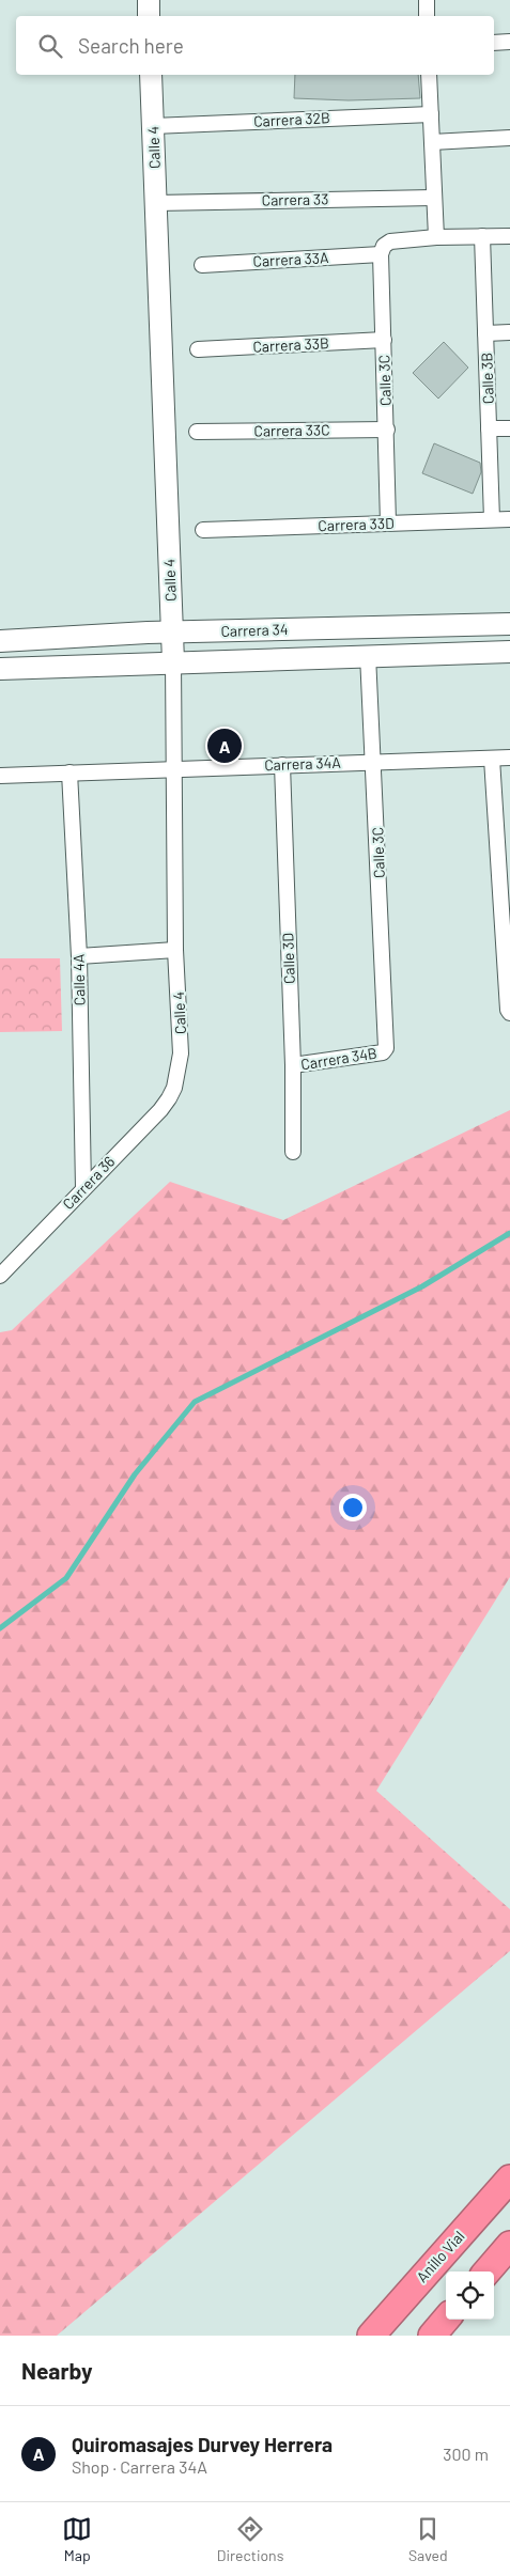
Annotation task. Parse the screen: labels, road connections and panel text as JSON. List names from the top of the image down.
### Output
{
  "streets": {
    "highway": ["Anillo Vial"],
    "street": [
      "Carrera 32B",
      "Calle 4",
      "Carrera 33",
      "Carrera 33A",
      "Carrera 33B",
      "Calle 3B",
      "Calle 3C",
      "Carrera 33C",
      "Carrera 33D",
      "Carrera 34",
      "Carrera 34A",
      "Calle 3D",
      "Calle 4A",
      "Carrera 34B",
      "Carrera 36"
    ]
  },
  "crossings": [
    ["Carrera 32B", "Calle 4"],
    ["Calle 4", "Carrera 33"],
    ["Calle 4", "Carrera 34"],
    ["Calle 4", "Carrera 34A"],
    ["Calle 4", "Carrera 36"],
    ["Carrera 33A", "Calle 3C"],
    ["Carrera 33B", "Calle 3C"],
    ["Calle 3B", "Carrera 33D"],
    ["Calle 3C", "Carrera 33C"],
    ["Calle 3C", "Carrera 33D"],
    ["Calle 3C", "Carrera 34"],
    ["Calle 3C", "Carrera 34A"],
    ["Calle 3C", "Carrera 34B"],
    ["Carrera 34A", "Calle 3D"],
    ["Carrera 34A", "Calle 4A"],
    ["Calle 3D", "Carrera 34B"],
    ["Calle 4A", "Carrera 36"]
  ],
  "page": {
    "search": "Search here",
    "pins": "A",
    "heading": "Nearby",
    "list": [
      {
        "mark": "A",
        "name": "Quiromasajes Durvey Herrera",
        "note": "Shop · Carrera 34A",
        "value": "300 m"
      }
    ],
    "nav": ["Map", "Directions", "Saved"]
  }
}
